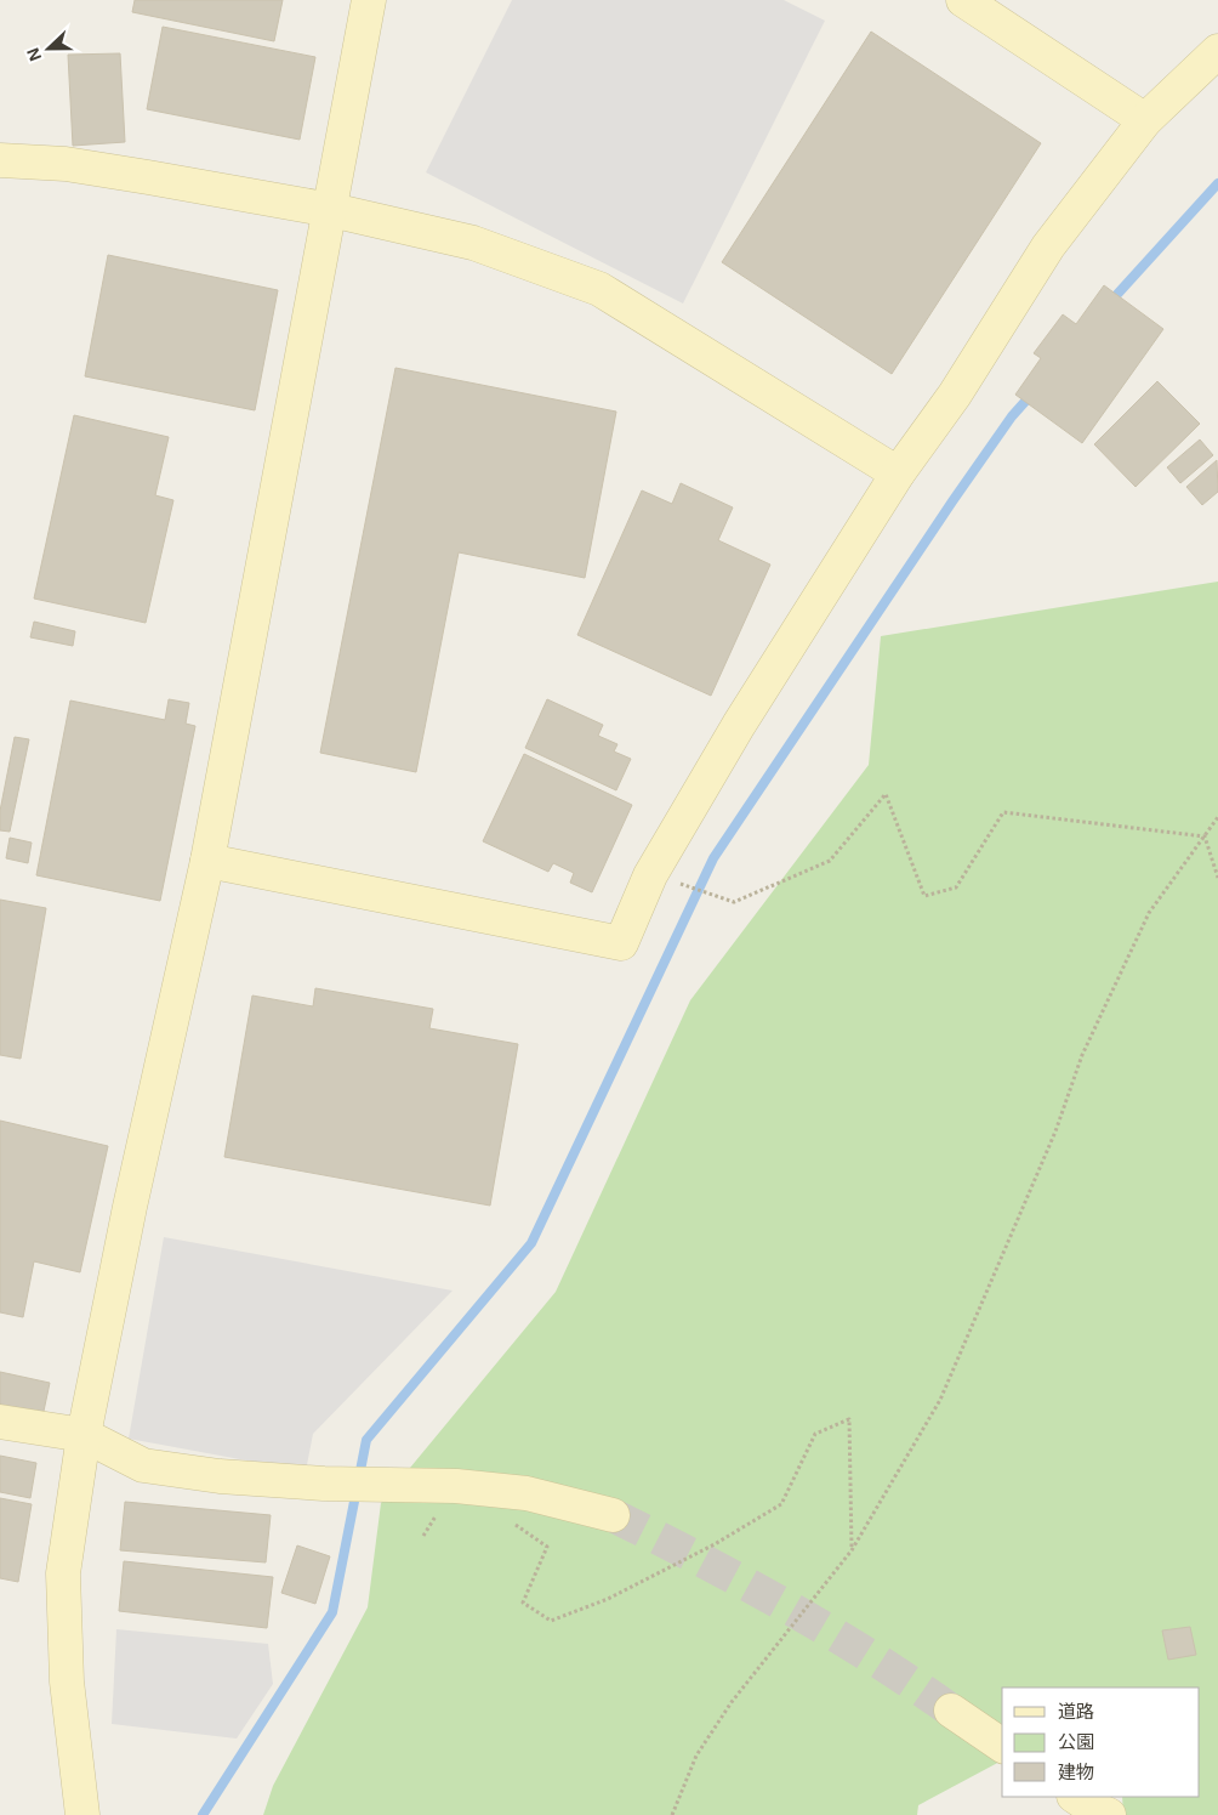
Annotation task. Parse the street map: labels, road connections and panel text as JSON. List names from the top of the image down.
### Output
{
  "legend": ["道路", "公園", "建物"],
  "north": "left"
}
